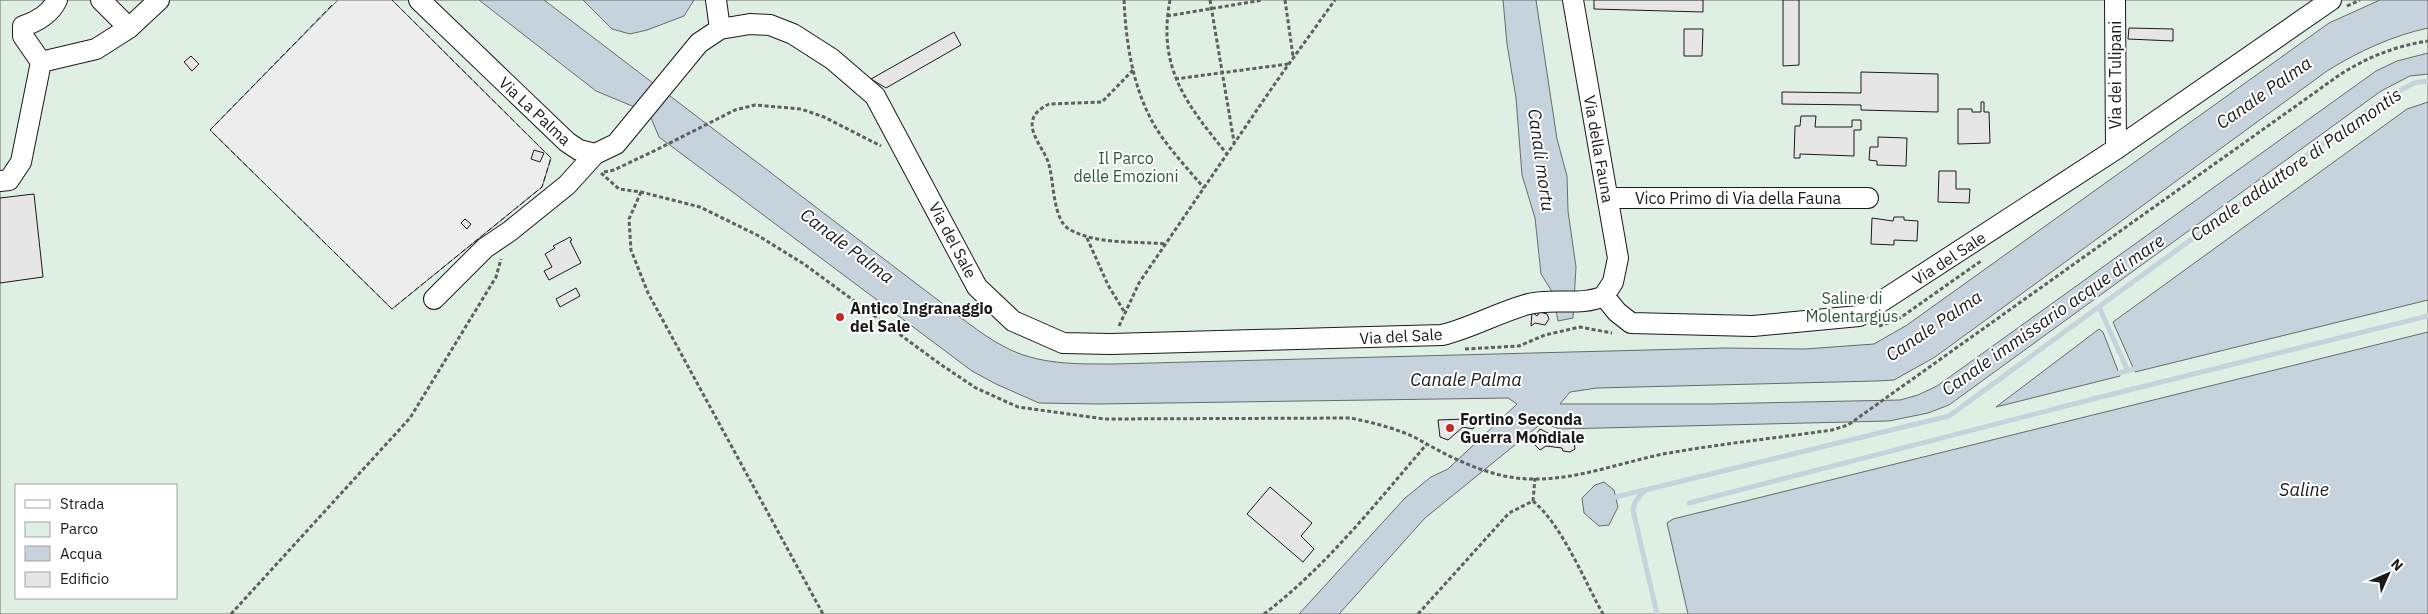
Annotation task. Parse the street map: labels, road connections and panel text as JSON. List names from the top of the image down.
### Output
{
  "streets": {
    "street": [
      "Via dei Tulipani",
      "Via La Palma",
      "Via della Fauna",
      "Vico Primo di Via della Fauna",
      "Via del Sale"
    ]
  },
  "crossings": [
    ["Via dei Tulipani", "Via del Sale"],
    ["Via La Palma", "Via del Sale"],
    ["Via della Fauna", "Vico Primo di Via della Fauna"],
    ["Via della Fauna", "Via del Sale"]
  ],
  "water": [
    "Canale Palma",
    "Canali mortu",
    "Canale adduttore di Palamontis",
    "Canale immissario acque di mare",
    "Saline"
  ],
  "parks": ["Il Parco delle Emozioni", "Saline di Molentargius"],
  "places": ["Antico Ingranaggio del Sale", "Fortino Seconda Guerra Mondiale"],
  "legend": [
    "Strada",
    "Parco",
    "Acqua",
    "Edificio"
  ],
  "north": "top right"
}
